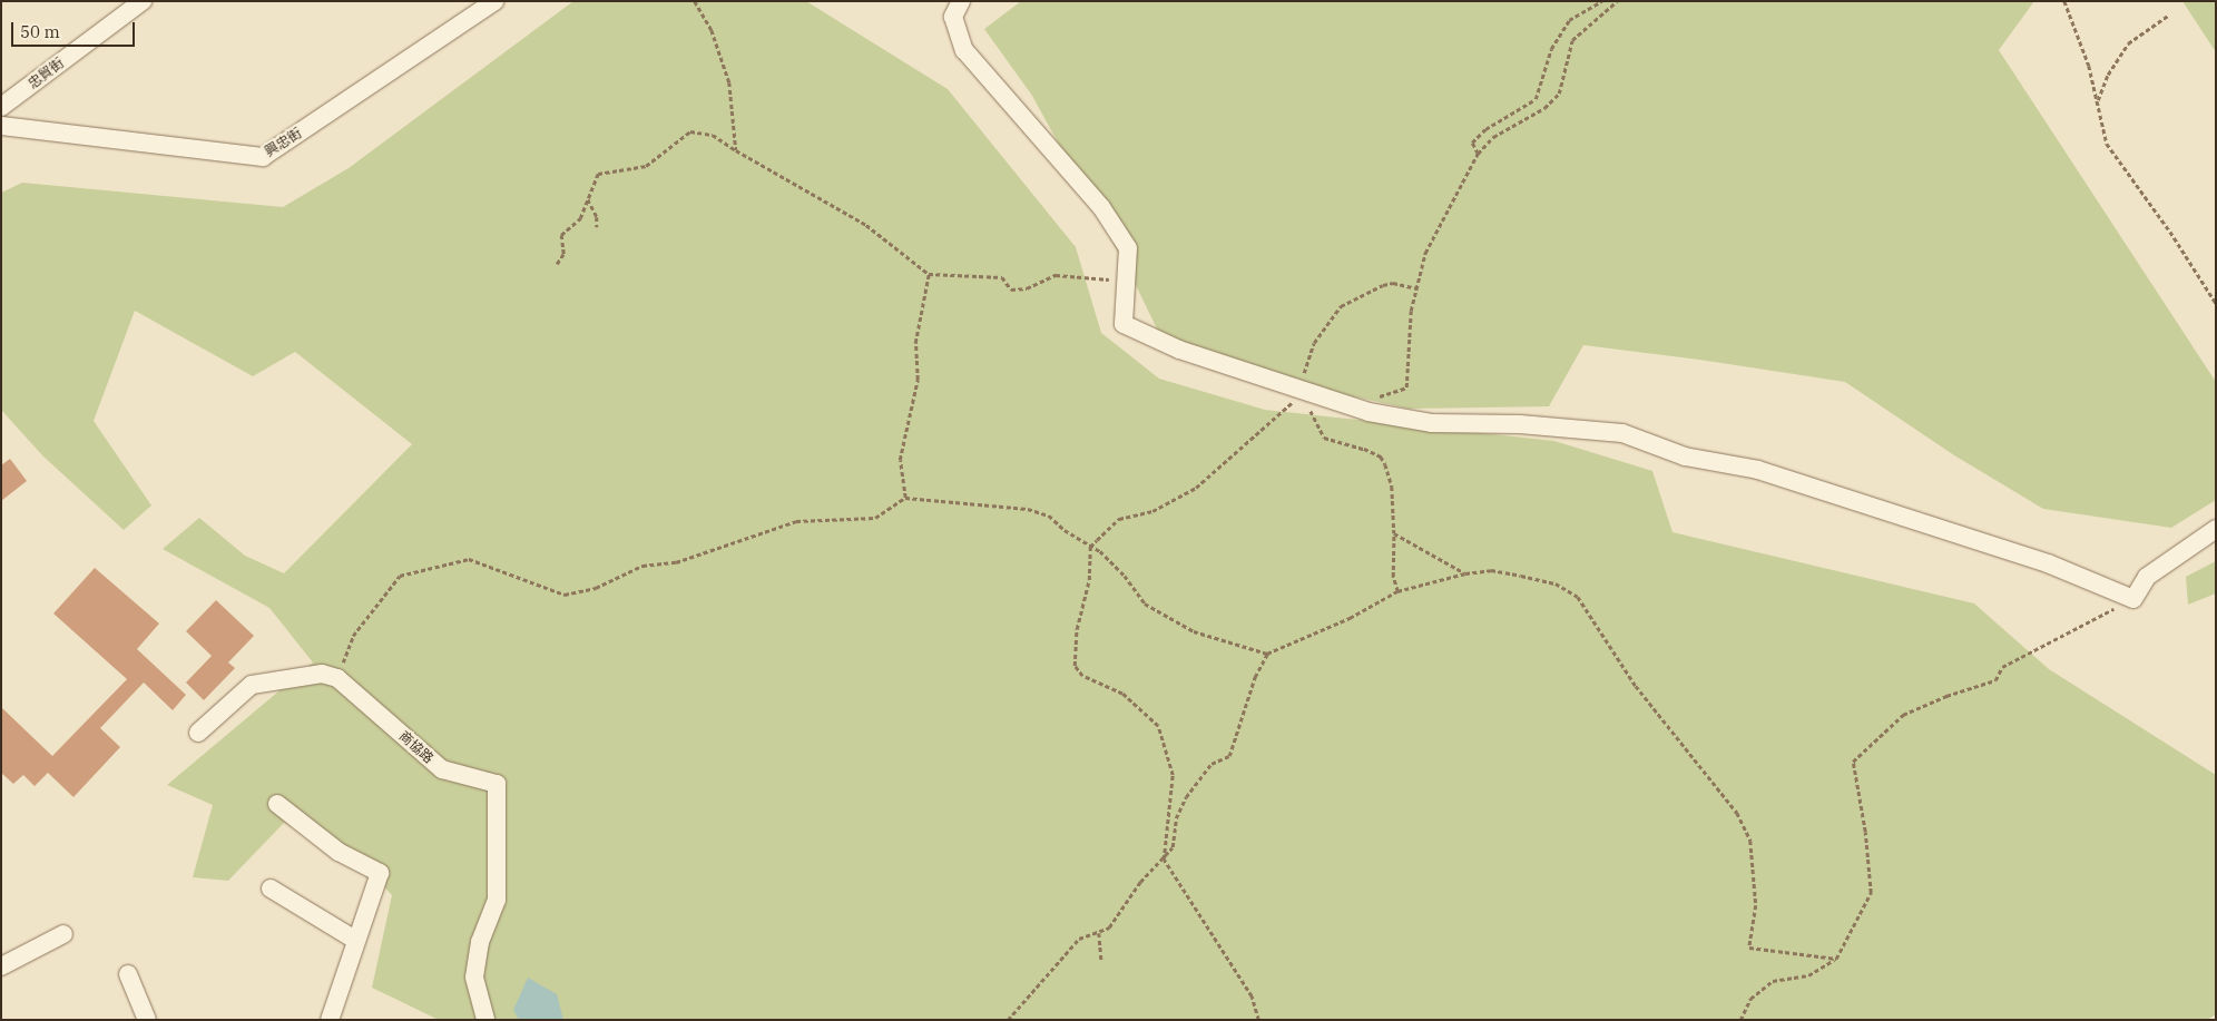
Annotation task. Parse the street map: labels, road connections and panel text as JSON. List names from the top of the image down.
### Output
{
  "streets": {
    "street": ["忠貿街", "興忠街", "商協路"]
  },
  "scale_bar": "50 m"
}
